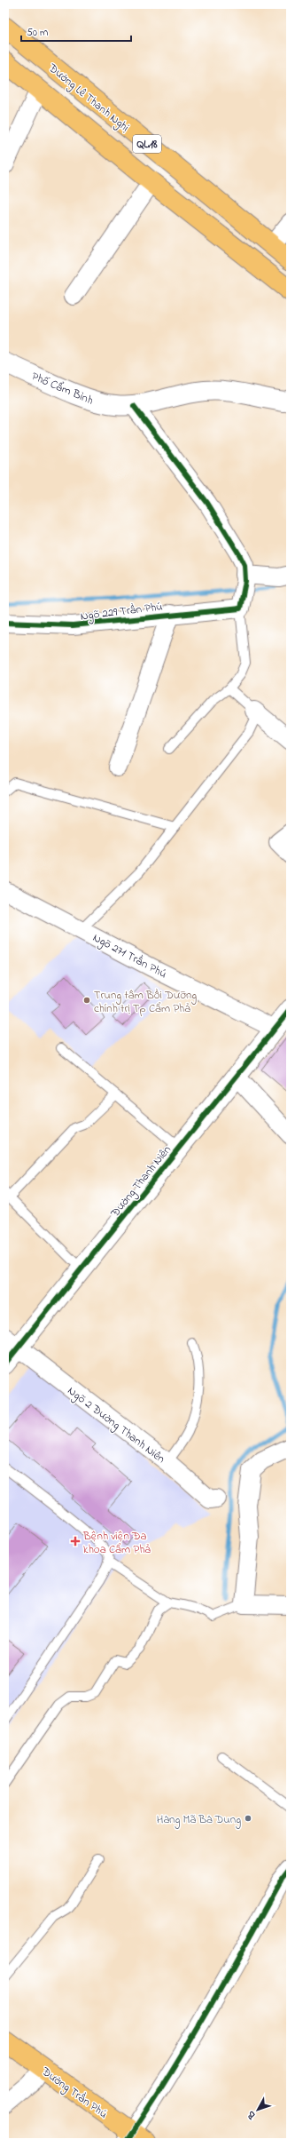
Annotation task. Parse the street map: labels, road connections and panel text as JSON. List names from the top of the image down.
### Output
{
  "streets": {
    "main road": ["Đường Lê Thanh Nghị", "QL.18", "Đường Trần Phú"],
    "street": [
      "Phố Cẩm Bình",
      "Ngõ 229 Trần Phú",
      "Ngõ 271 Trần Phú",
      "Đường Thanh Niên",
      "Ngõ 2 Đường Thanh Niên"
    ]
  },
  "crossings": [
    ["Ngõ 271 Trần Phú", "Đường Thanh Niên"],
    ["Đường Thanh Niên", "Ngõ 2 Đường Thanh Niên"]
  ],
  "places": {
    "other": ["Trung tâm Bồi Dưỡng chính trị Tp Cẩm Phả", "Hàng Mã Bà Dung"],
    "health": ["Bệnh viện Đa khoa Cẩm Phả"]
  },
  "scale_bar": "50 m",
  "north": "bottom left"
}
